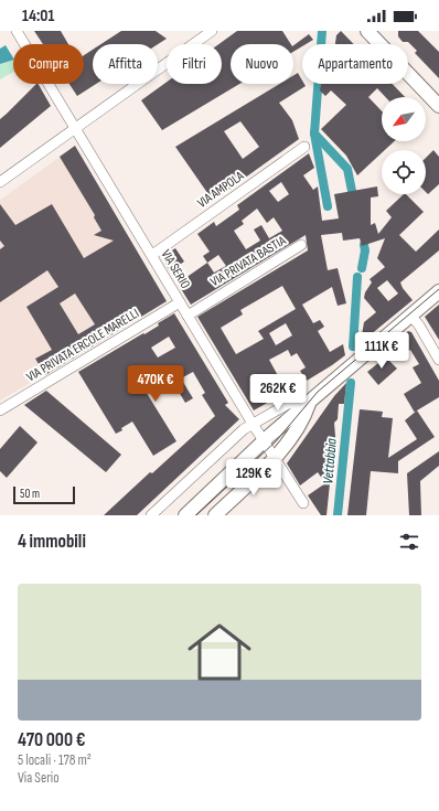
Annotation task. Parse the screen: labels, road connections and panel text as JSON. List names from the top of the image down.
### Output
{
  "streets": {
    "street": [
      "VIA AMPOLA",
      "VIA PRIVATA BASTIA",
      "VIA SERIO",
      "VIA PRIVATA ERCOLE MARELLI"
    ]
  },
  "crossings": [
    ["VIA AMPOLA", "VIA SERIO"],
    ["VIA PRIVATA BASTIA", "VIA SERIO"],
    ["VIA SERIO", "VIA PRIVATA ERCOLE MARELLI"]
  ],
  "water": ["Vettabbia"],
  "scale_bar": "50 m",
  "north": "bottom left",
  "page": {
    "status": "14:01",
    "chip": [
      "Compra",
      "Affitta",
      "Filtri",
      "Nuovo",
      "Appartamento"
    ],
    "price": [
      "111K €",
      "470K €",
      "262K €",
      "129K €"
    ],
    "scale": "50 m",
    "heading": "4 immobili",
    "list": [
      {
        "name": "470 000 €",
        "note": "5 locali · 178 m² · Via Serio"
      }
    ]
  }
}
